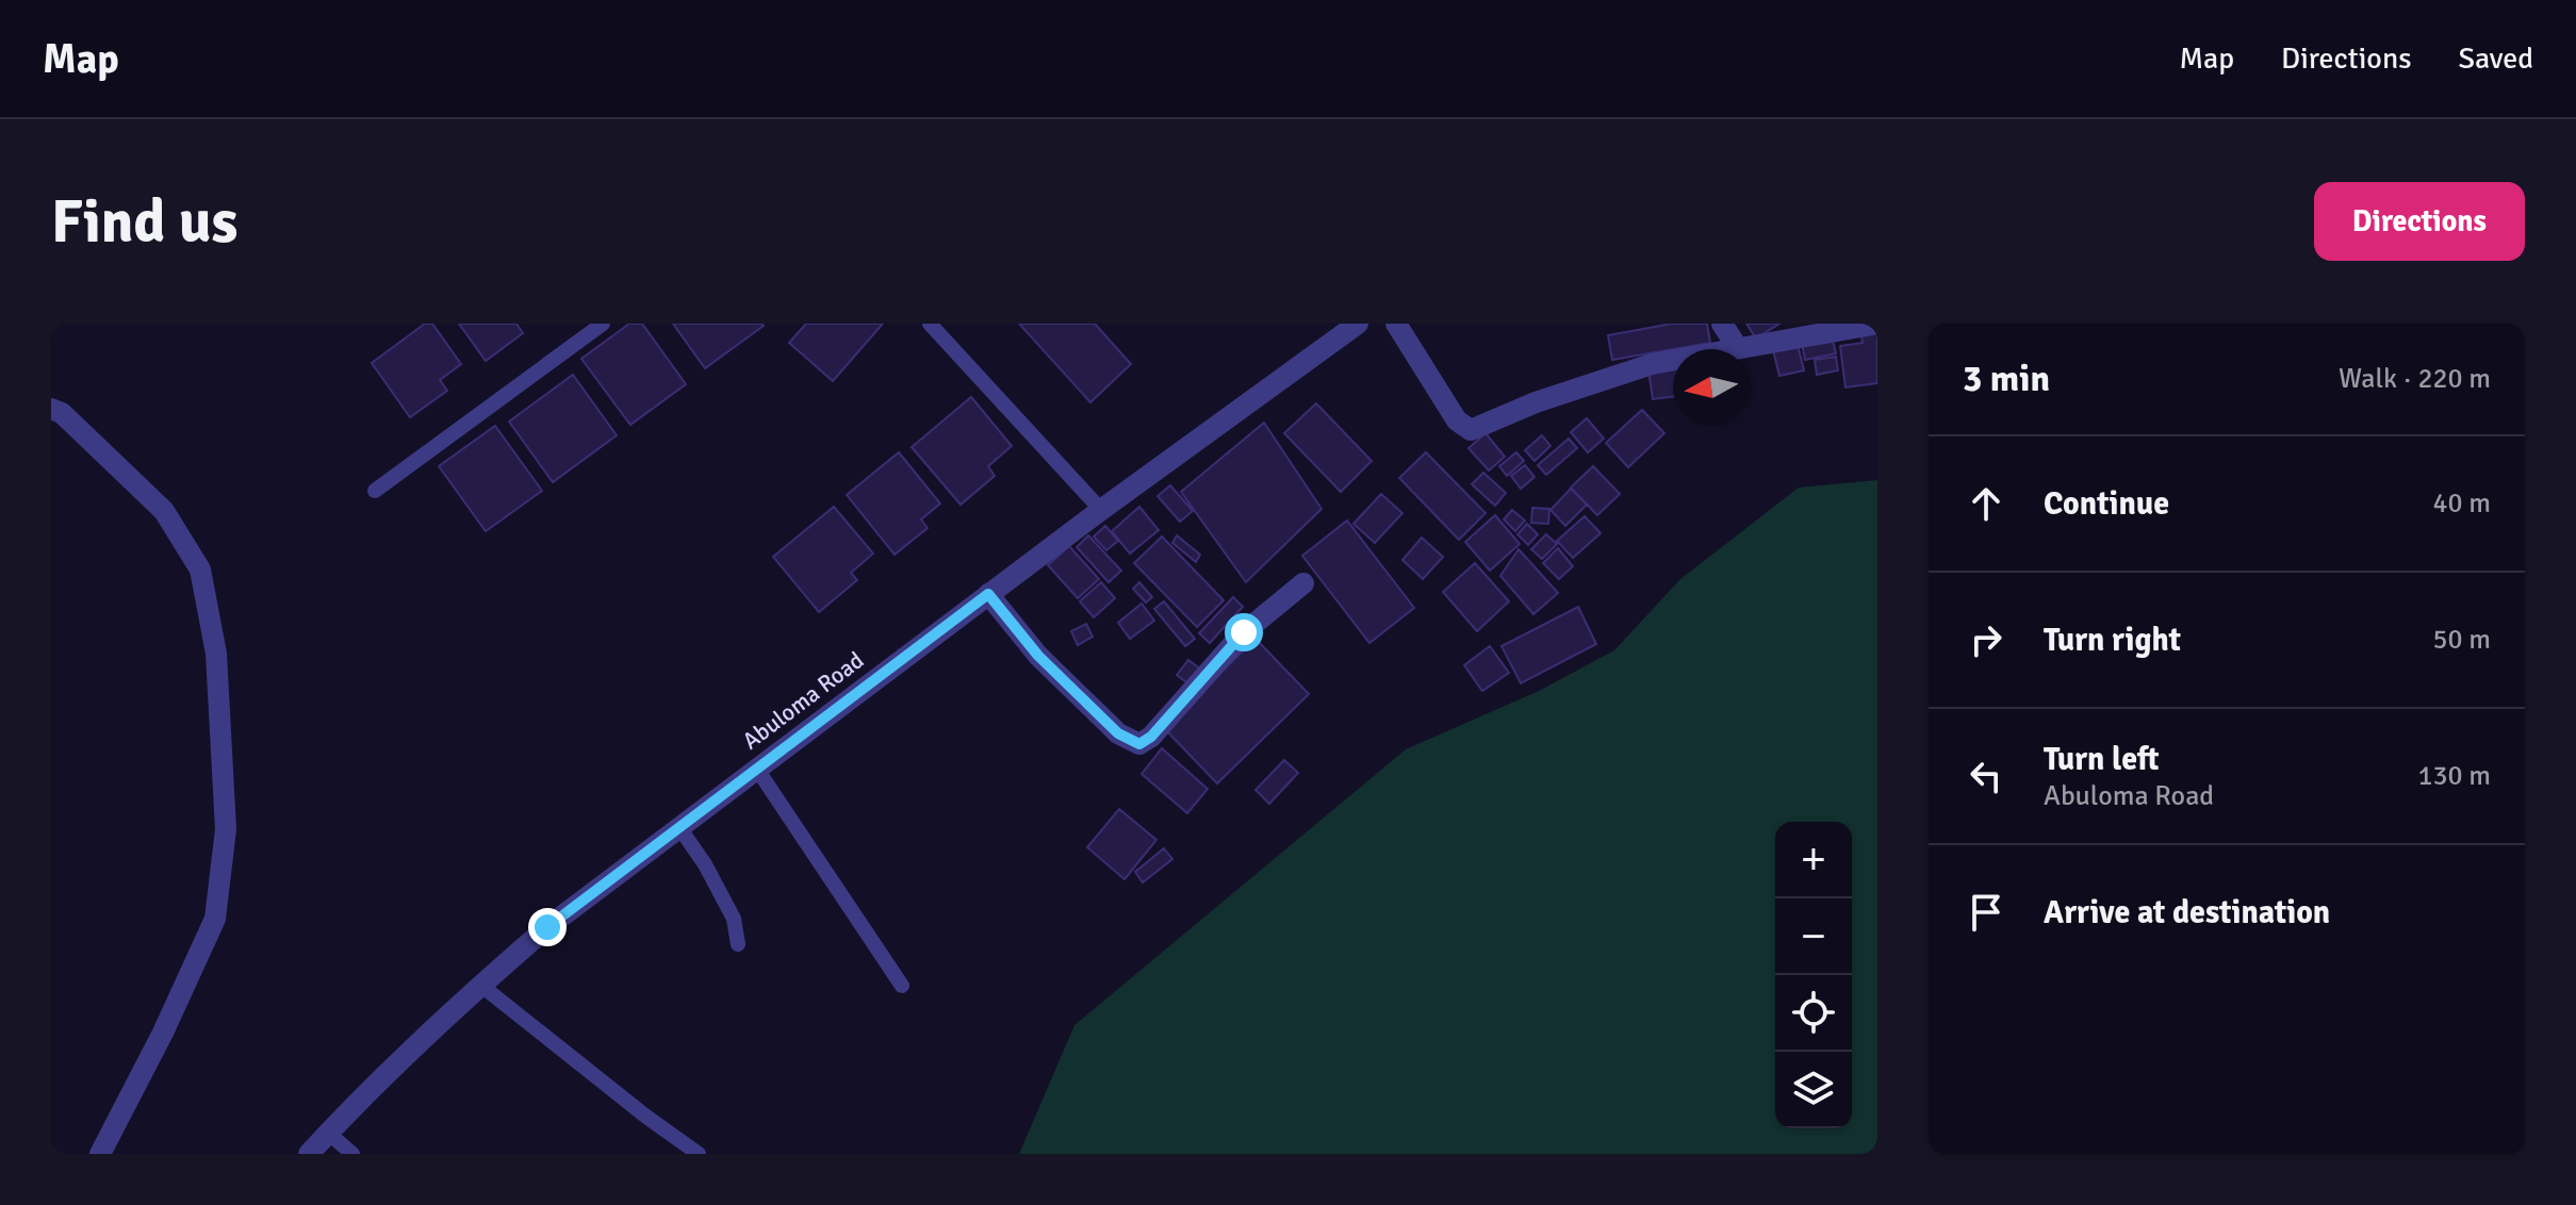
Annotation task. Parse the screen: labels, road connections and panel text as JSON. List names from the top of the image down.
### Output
{
  "streets": {
    "street": ["Abuloma Road"]
  },
  "north": "left",
  "page": {
    "header": "Map",
    "nav": ["Map", "Directions", "Saved"],
    "buttons": "Directions",
    "title": "Find us",
    "heading": ["3 min", "Walk · 220 m"],
    "list": [
      ["Continue", "40 m"],
      ["Turn right", "50 m"],
      ["Turn left", "Abuloma Road", "130 m"],
      "Arrive at destination"
    ],
    "map_buttons": ["+", "−"]
  }
}
